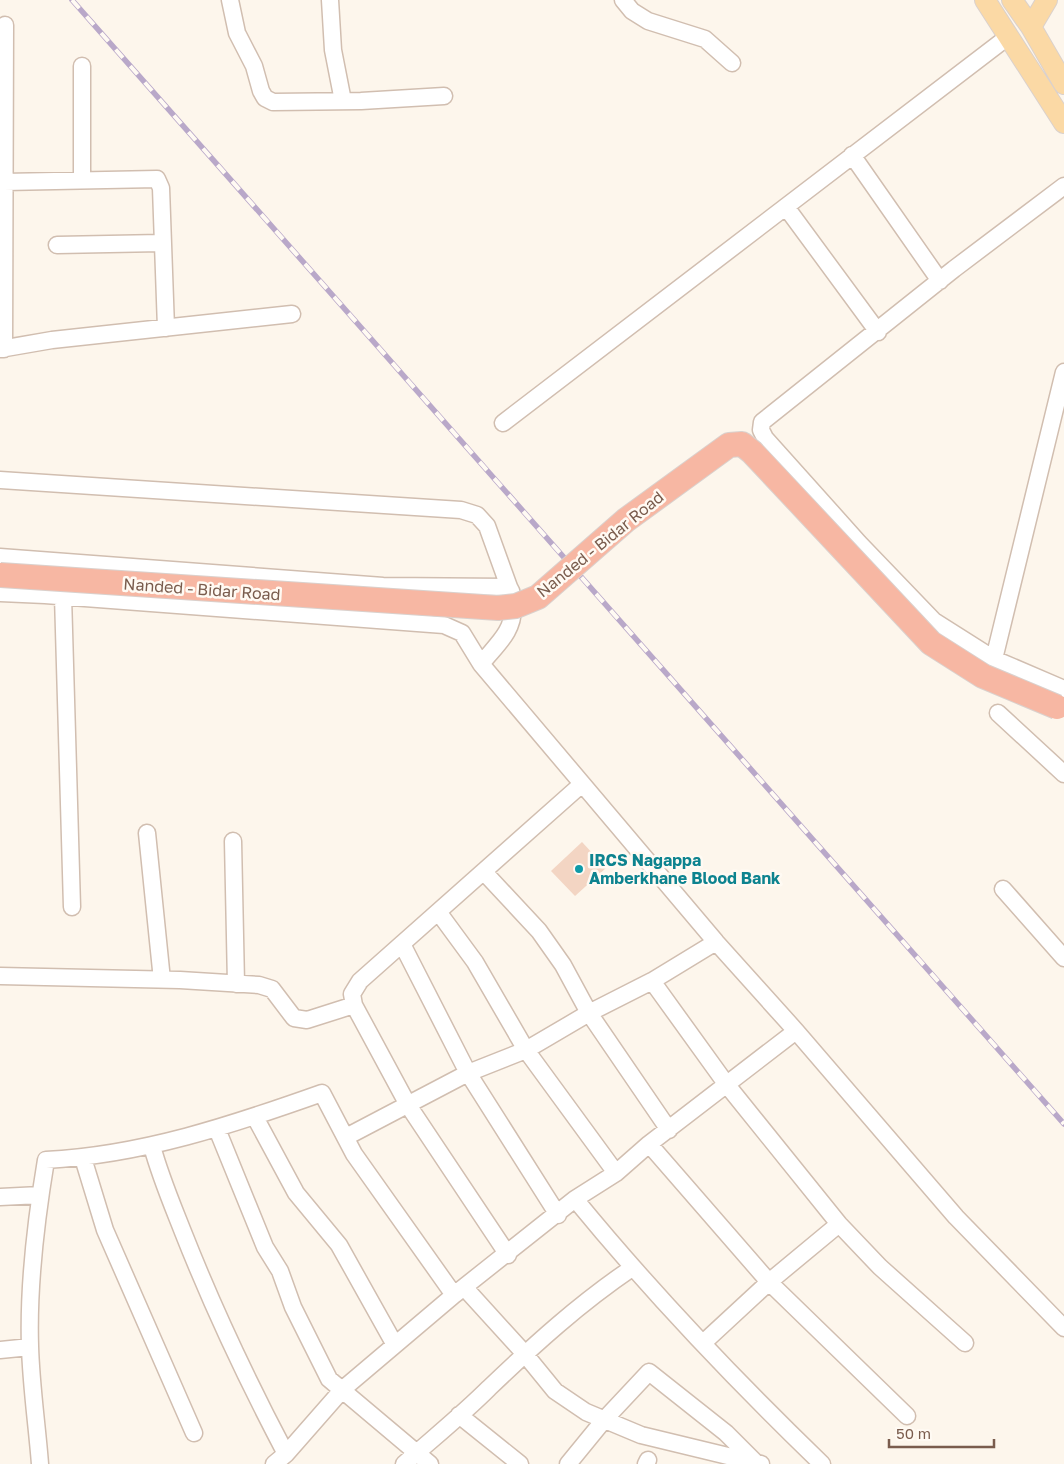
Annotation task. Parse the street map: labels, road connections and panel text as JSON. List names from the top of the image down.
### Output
{
  "streets": {
    "highway": ["Nanded - Bidar Road"]
  },
  "places": ["IRCS Nagappa Amberkhane Blood Bank"],
  "scale_bar": "50 m"
}
